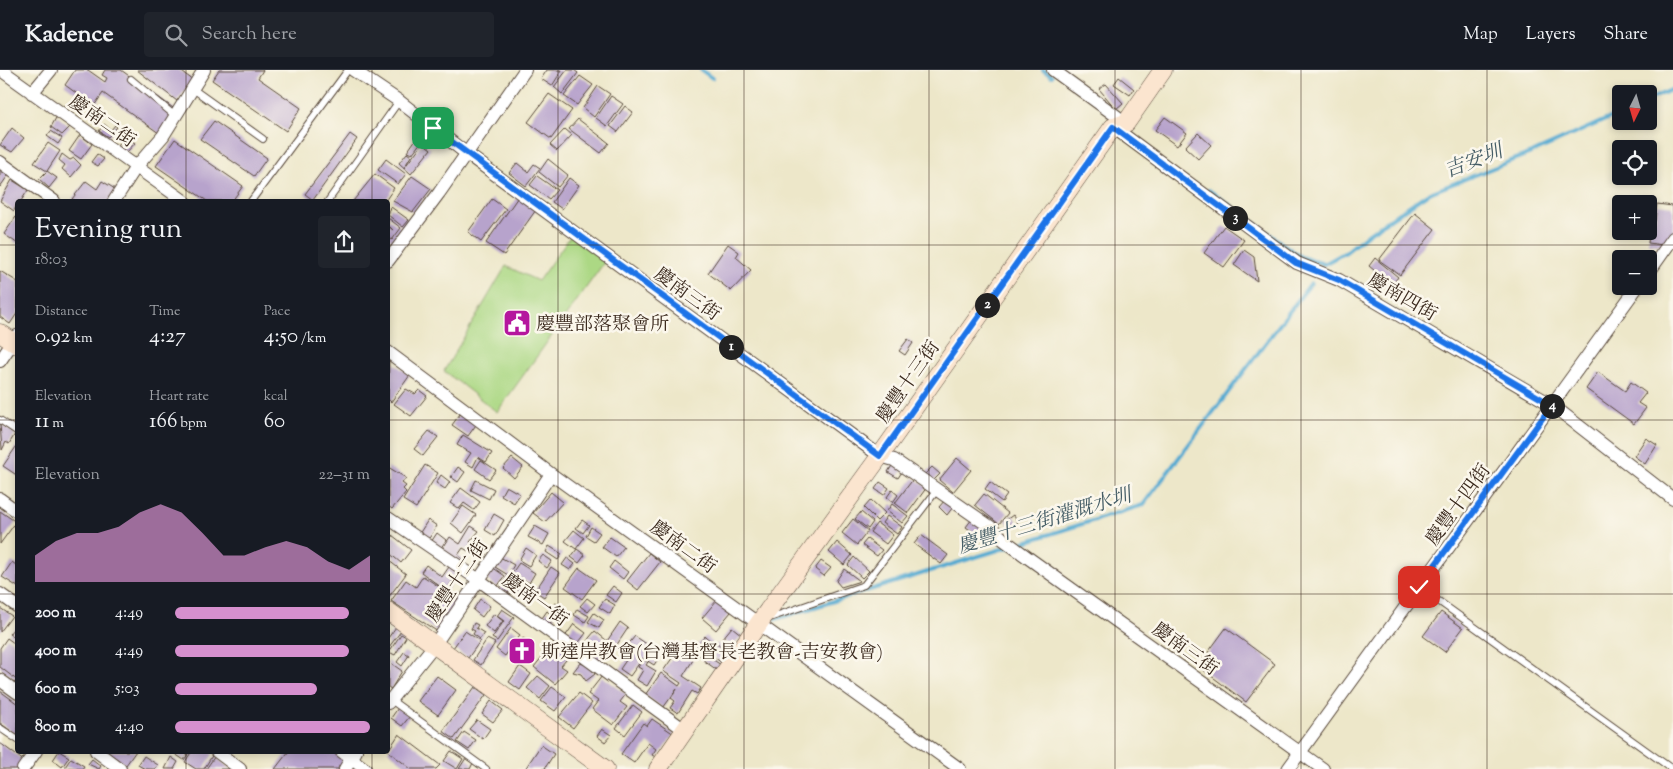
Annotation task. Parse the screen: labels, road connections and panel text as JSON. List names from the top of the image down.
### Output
{
  "streets": {
    "street": [
      "慶南二街",
      "慶南三街",
      "慶南四街",
      "慶豐十三街",
      "慶豐十四街",
      "慶豐十二街",
      "慶南一街"
    ]
  },
  "crossings": [
    ["慶南二街", "慶豐十三街"],
    ["慶南二街", "慶豐十二街"],
    ["慶南三街", "慶豐十三街"],
    ["慶南三街", "慶豐十四街"],
    ["慶南四街", "慶豐十三街"],
    ["慶南四街", "慶豐十四街"],
    ["慶豐十三街", "慶南一街"],
    ["慶豐十二街", "慶南一街"]
  ],
  "water": ["吉安圳", "慶豐十三街灌溉水圳"],
  "places": {
    "public building": ["慶豐部落聚會所"],
    "church": ["斯達岸教會(台灣基督長老教會-吉安教會)"]
  },
  "north": "bottom",
  "page": {
    "header": "Kadence",
    "search": "Search here",
    "nav": ["Map", "Layers", "Share"],
    "map_buttons": ["+", "−"],
    "heading": ["Evening run", "18:03"],
    "pins": [
      "3",
      "2",
      "1",
      "4"
    ],
    "stats": [
      ["Distance", "0.92 km"],
      ["Time", "4:27"],
      ["Pace", "4:50 /km"],
      ["Elevation", "11 m"],
      ["Heart rate", "166 bpm"],
      ["kcal", "60"]
    ],
    "chart": ["Elevation", "22–31 m"],
    "list": [
      {
        "name": "200 m",
        "note": "4:49"
      },
      {
        "name": "400 m",
        "note": "4:49"
      },
      {
        "name": "600 m",
        "note": "5:03"
      },
      {
        "name": "800 m",
        "note": "4:40"
      }
    ]
  }
}
